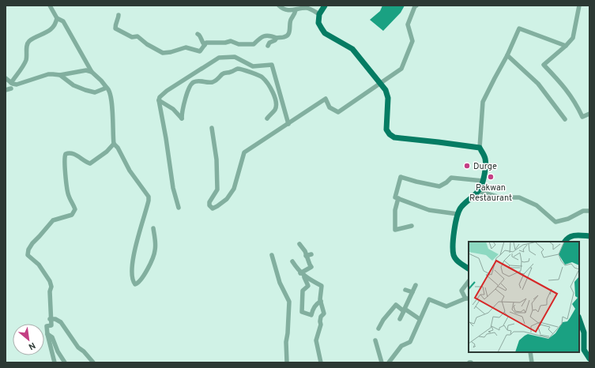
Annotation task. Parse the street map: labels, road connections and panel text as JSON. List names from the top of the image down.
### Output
{
  "places": ["Durge", "Pakwan Restaurant"],
  "north": "bottom right"
}
